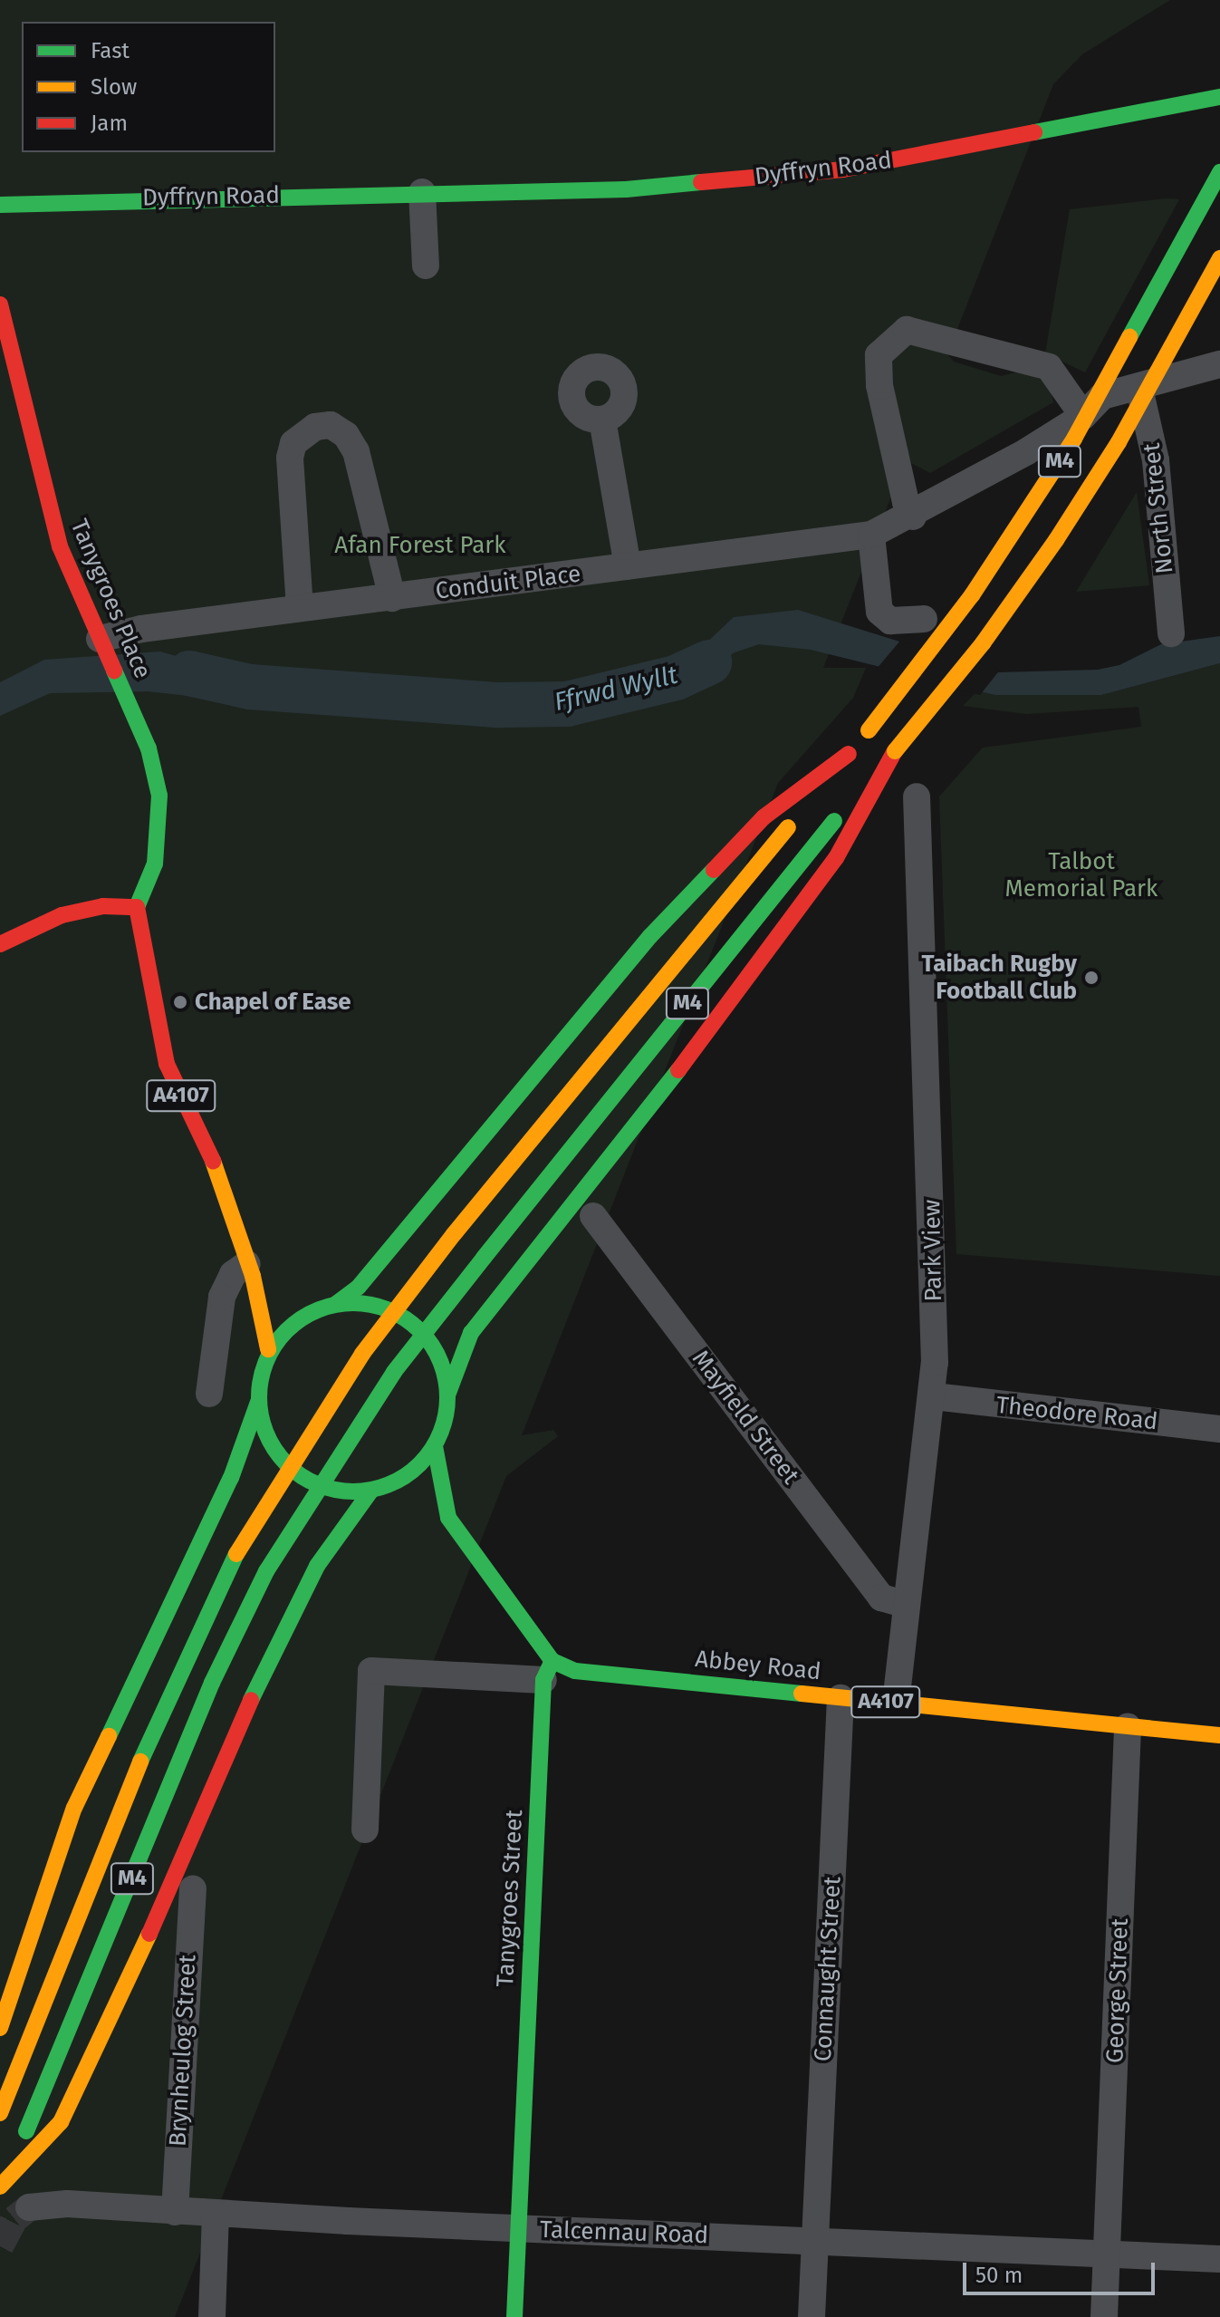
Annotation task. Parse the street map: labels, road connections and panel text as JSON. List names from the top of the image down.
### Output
{
  "streets": {
    "main road": [
      "Dyffryn Road",
      "M4",
      "Tanygroes Place",
      "A4107",
      "Abbey Road",
      "Tanygroes Street"
    ],
    "street": [
      "North Street",
      "Conduit Place",
      "Park View",
      "Theodore Road",
      "Mayfield Street",
      "Connaught Street",
      "George Street",
      "Brynheulog Street",
      "Talcennau Road"
    ]
  },
  "crossings": [
    ["North Street", "Conduit Place"],
    ["Conduit Place", "Tanygroes Place"],
    ["Tanygroes Place", "A4107"],
    ["Park View", "Theodore Road"],
    ["Park View", "Mayfield Street"],
    ["Park View", "Abbey Road"],
    ["Abbey Road", "Tanygroes Street"],
    ["Abbey Road", "Connaught Street"],
    ["Abbey Road", "George Street"],
    ["Tanygroes Street", "Talcennau Road"],
    ["Connaught Street", "Talcennau Road"],
    ["George Street", "Talcennau Road"],
    ["Brynheulog Street", "Talcennau Road"]
  ],
  "water": ["Ffrwd Wyllt"],
  "parks": ["Afan Forest Park", "Talbot Memorial Park"],
  "places": ["Taibach Rugby Football Club", "Chapel of Ease"],
  "legend": ["Fast", "Slow", "Jam"],
  "scale_bar": "50 m"
}
